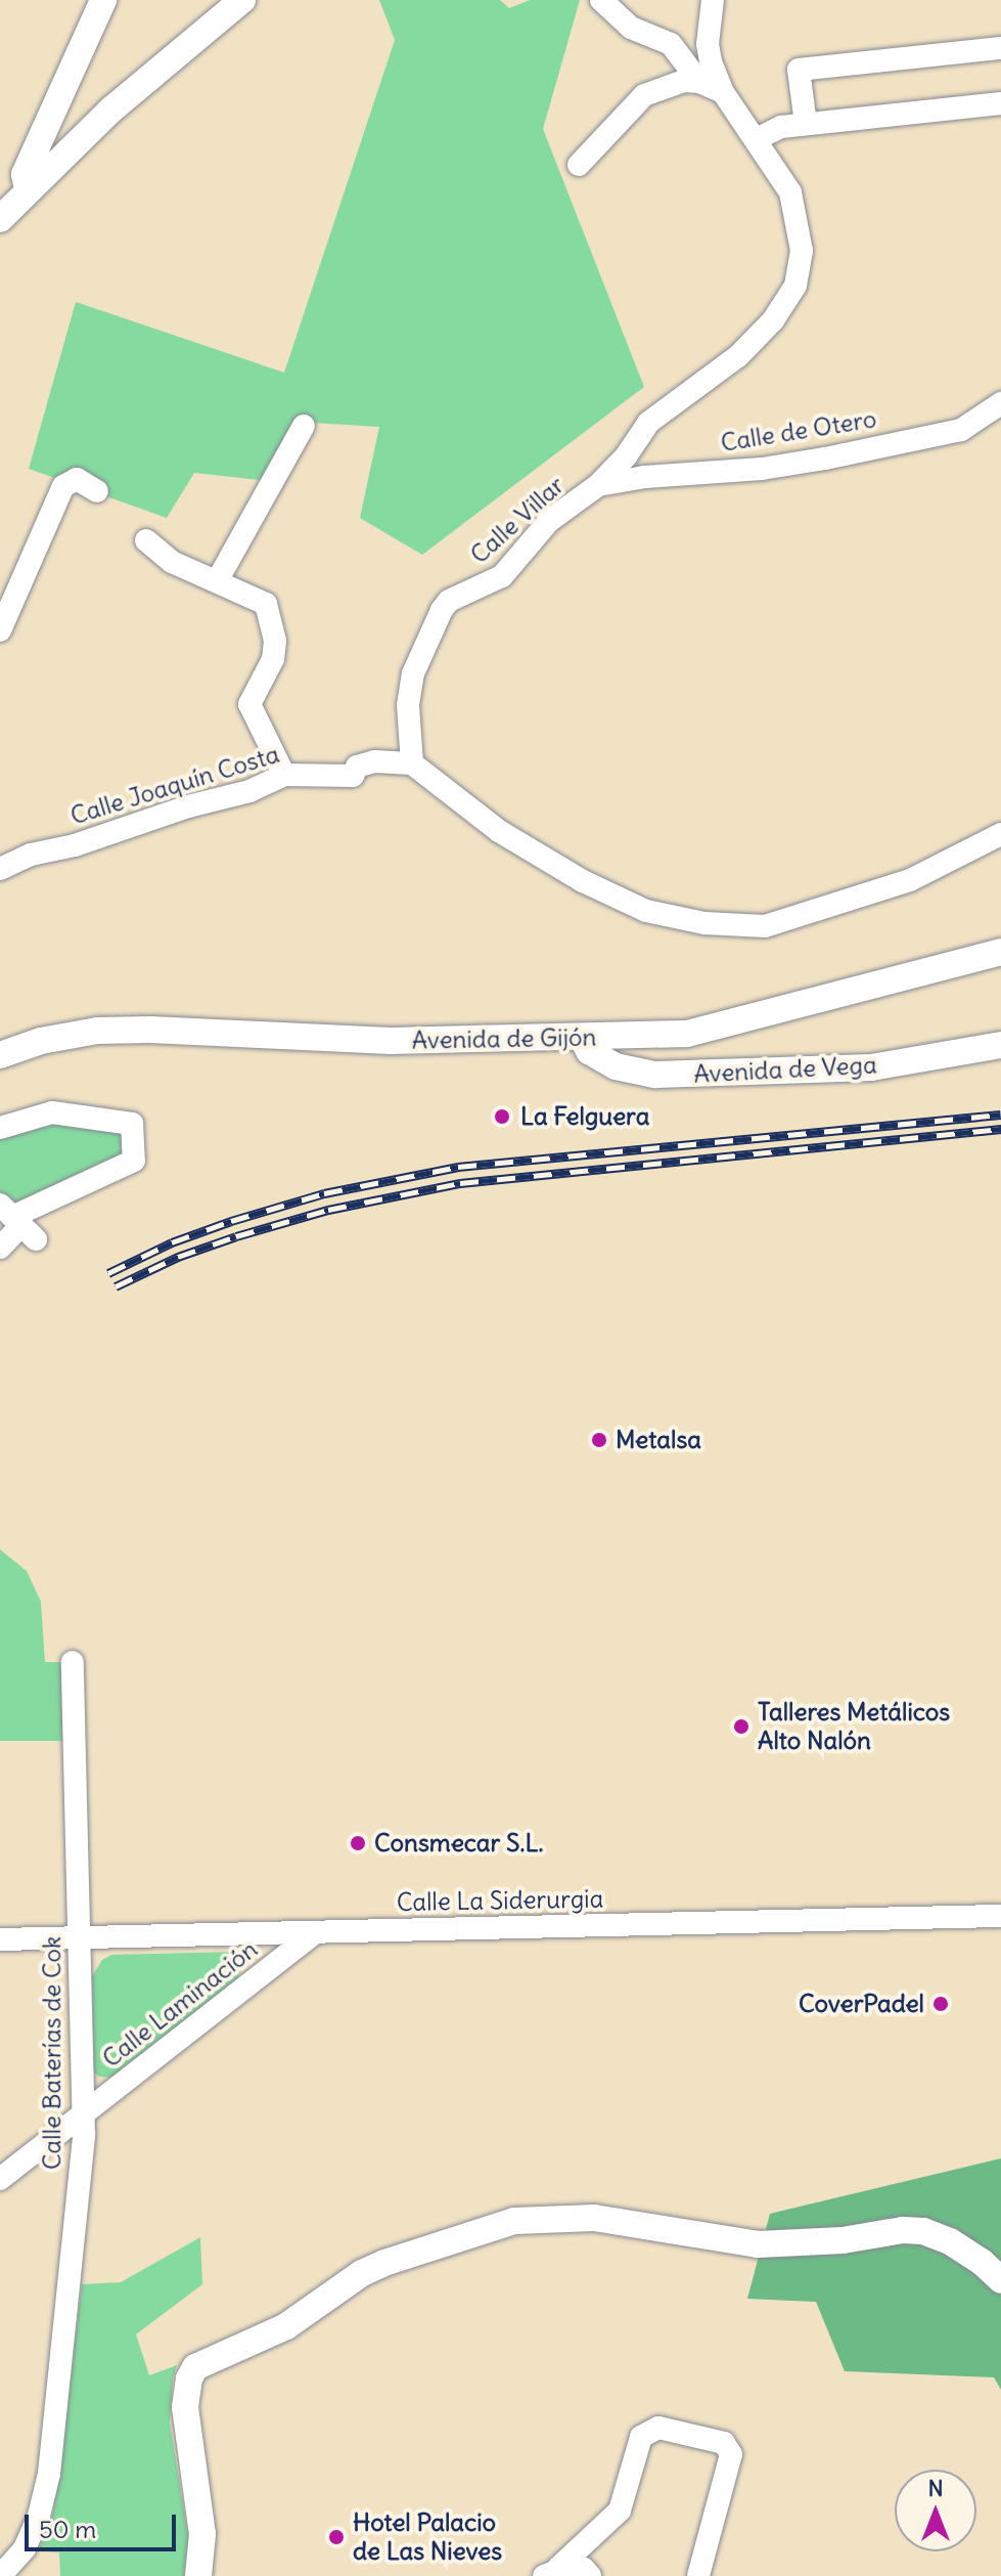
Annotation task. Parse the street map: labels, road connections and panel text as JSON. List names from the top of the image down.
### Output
{
  "streets": {
    "street": [
      "Calle de Otero",
      "Calle Villar",
      "Calle Joaquín Costa",
      "Avenida de Gijón",
      "Avenida de Vega",
      "Calle La Siderurgia",
      "Calle Laminación",
      "Calle Baterías de Cok"
    ]
  },
  "crossings": [
    ["Calle de Otero", "Calle Villar"],
    ["Calle Villar", "Calle Joaquín Costa"],
    ["Avenida de Gijón", "Avenida de Vega"],
    ["Calle La Siderurgia", "Calle Laminación"],
    ["Calle La Siderurgia", "Calle Baterías de Cok"],
    ["Calle Laminación", "Calle Baterías de Cok"]
  ],
  "places": [
    "La Felguera",
    "Metalsa",
    "Talleres Metálicos Alto Nalón",
    "Consmecar S.L.",
    "CoverPadel",
    "Hotel Palacio de Las Nieves"
  ],
  "scale_bar": "50 m",
  "north": "top"
}
